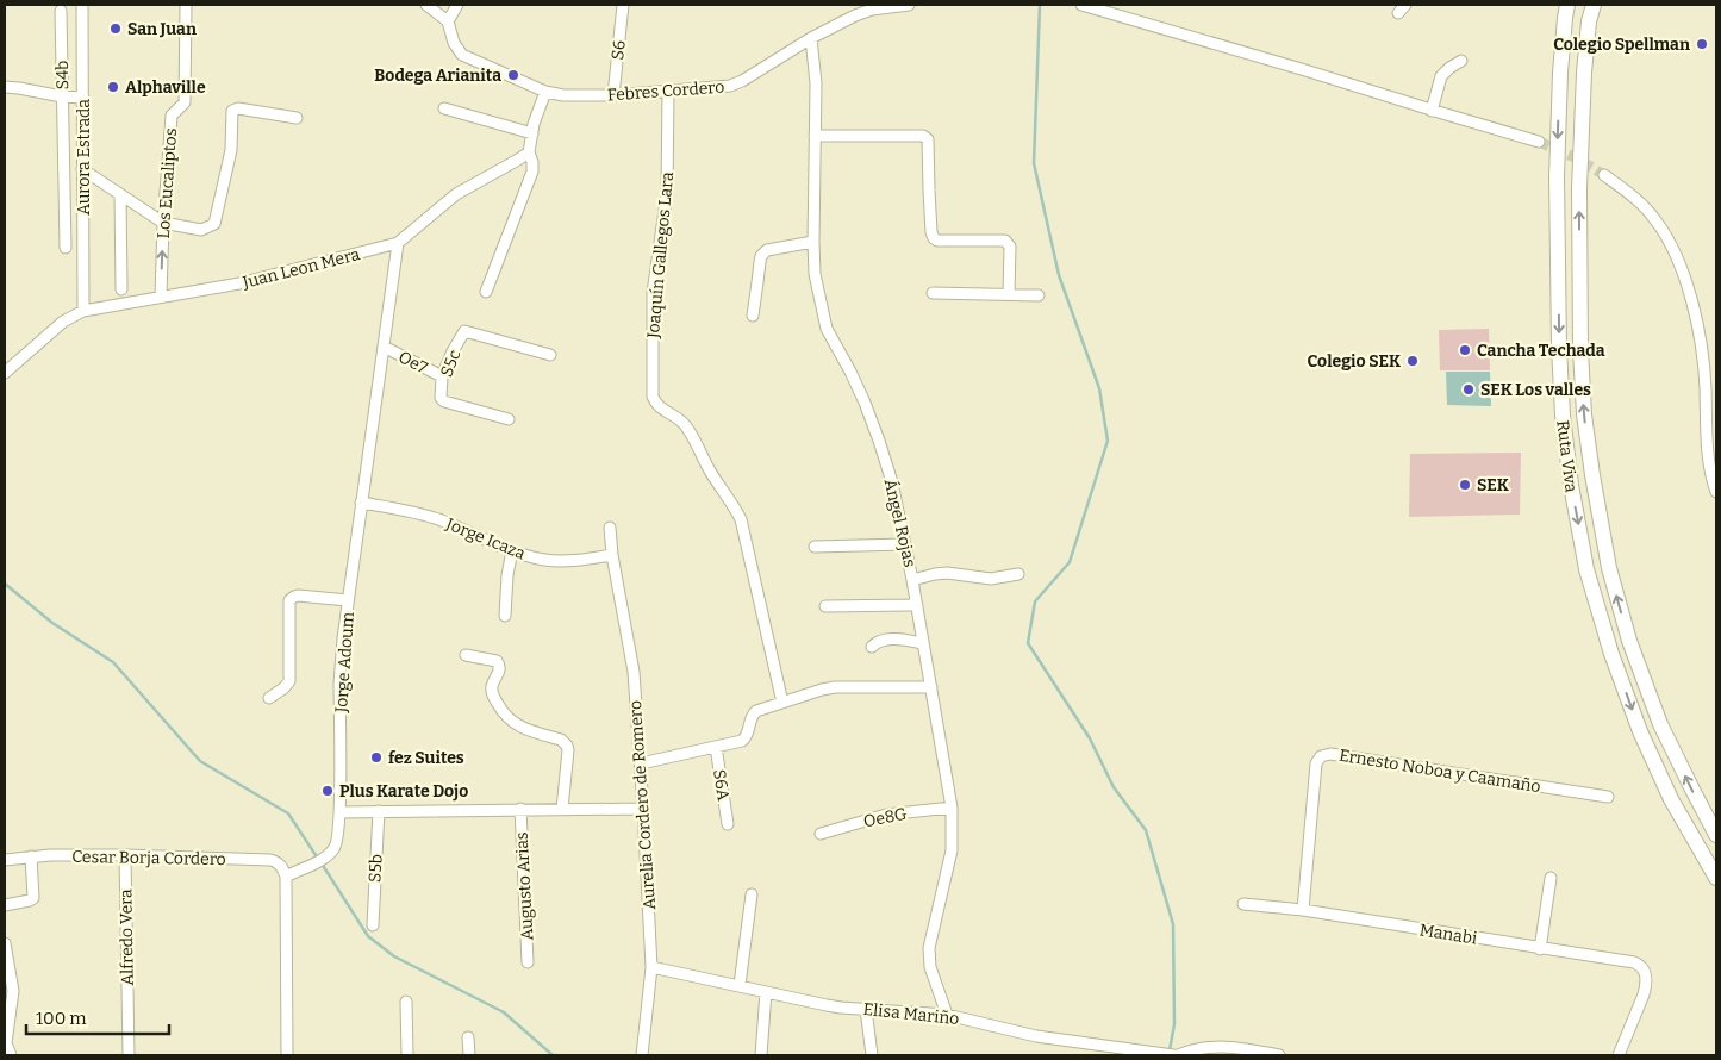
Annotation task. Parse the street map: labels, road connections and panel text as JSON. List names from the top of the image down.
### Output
{
  "streets": {
    "highway": ["Ruta Viva"],
    "street": [
      "S6",
      "S4b",
      "Febres Cordero",
      "Aurora Estrada",
      "Los Eucaliptos",
      "Joaquín Gallegos Lara",
      "Juan Leon Mera",
      "Oe7",
      "S5c",
      "Ángel Rojas",
      "Jorge Icaza",
      "Jorge Adoum",
      "Ernesto Noboa y Caamaño",
      "S6A",
      "Aurelia Cordero de Romero",
      "Oe8G",
      "Cesar Borja Cordero",
      "S5b",
      "Augusto Arias",
      "Manabi",
      "Alfredo Vera",
      "Elisa Mariño"
    ]
  },
  "crossings": [
    ["S6", "Febres Cordero"],
    ["Febres Cordero", "Joaquín Gallegos Lara"],
    ["Febres Cordero", "Ángel Rojas"],
    ["Aurora Estrada", "Juan Leon Mera"],
    ["Los Eucaliptos", "Juan Leon Mera"],
    ["Juan Leon Mera", "Jorge Adoum"],
    ["Oe7", "S5c"],
    ["Oe7", "Jorge Adoum"],
    ["Ángel Rojas", "Oe8G"],
    ["Ángel Rojas", "Elisa Mariño"],
    ["Jorge Icaza", "Jorge Adoum"],
    ["Jorge Icaza", "Aurelia Cordero de Romero"],
    ["Jorge Adoum", "Cesar Borja Cordero"],
    ["Ernesto Noboa y Caamaño", "Manabi"],
    ["Aurelia Cordero de Romero", "Elisa Mariño"],
    ["Cesar Borja Cordero", "Alfredo Vera"]
  ],
  "places": [
    "San Juan",
    "Colegio Spellman",
    "Bodega Arianita",
    "Alphaville",
    "Cancha Techada",
    "Colegio SEK",
    "SEK Los valles",
    "SEK",
    "fez Suites",
    "Plus Karate Dojo"
  ],
  "scale_bar": "100 m"
}
